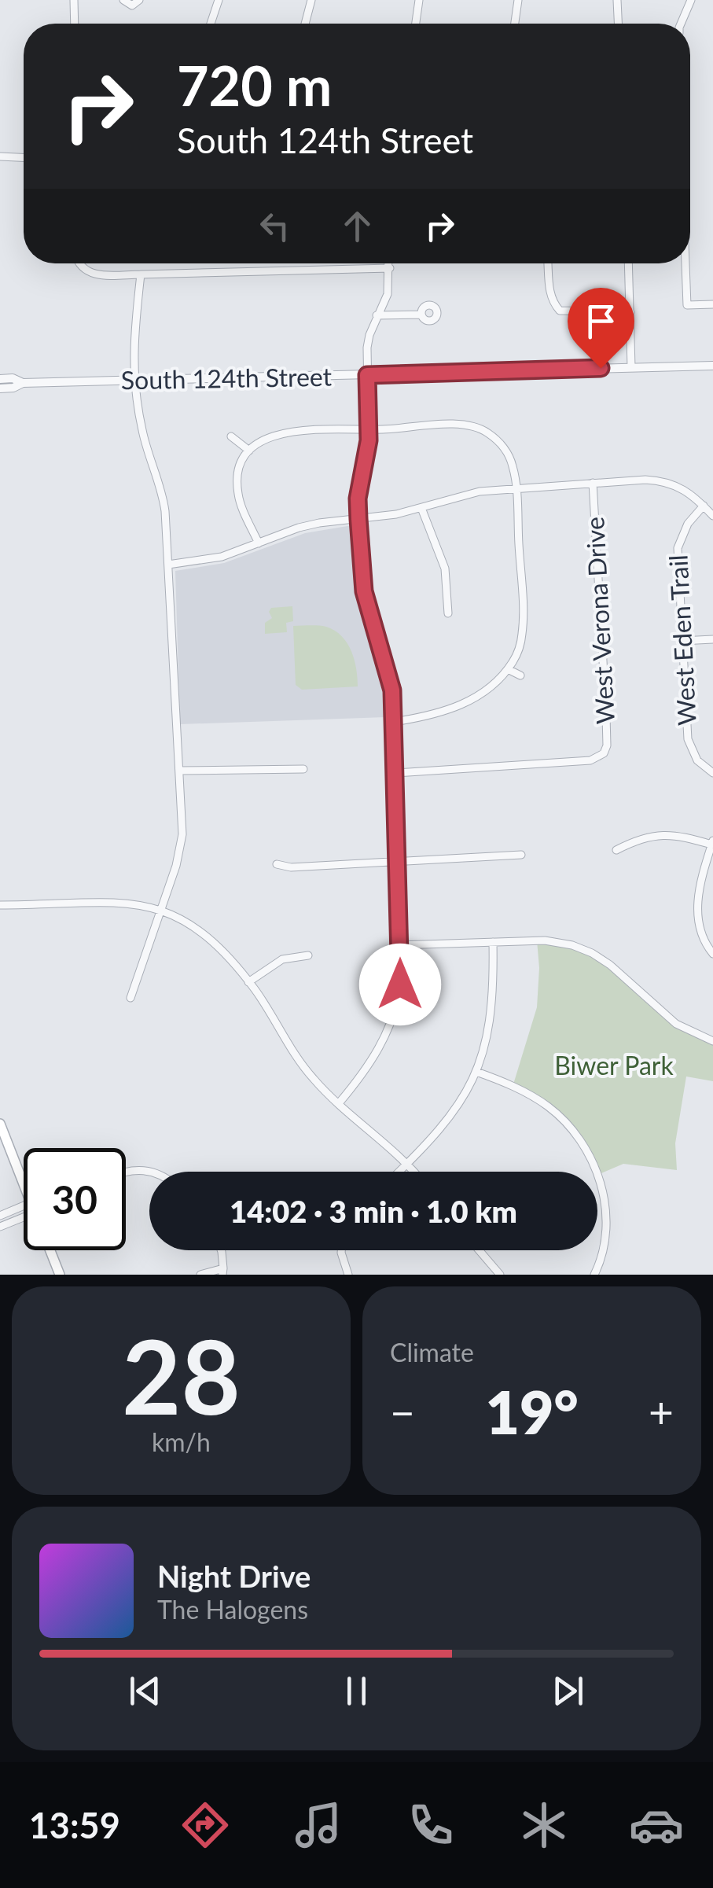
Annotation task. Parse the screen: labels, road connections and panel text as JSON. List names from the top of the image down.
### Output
{
  "streets": {
    "street": ["South 124th Street", "West Verona Drive", "West Eden Trail"]
  },
  "parks": ["Biwer Park"],
  "page": {
    "turn": ["720 m", "South 124th Street"],
    "limit": "30",
    "trip": "14:02 · 3 min · 1.0 km",
    "tile": [
      ["28", "km/h"],
      "Climate"
    ],
    "heat": ["−", "19°", "+"],
    "song": ["Night Drive", "The Halogens"],
    "tabs": "13:59"
  }
}
